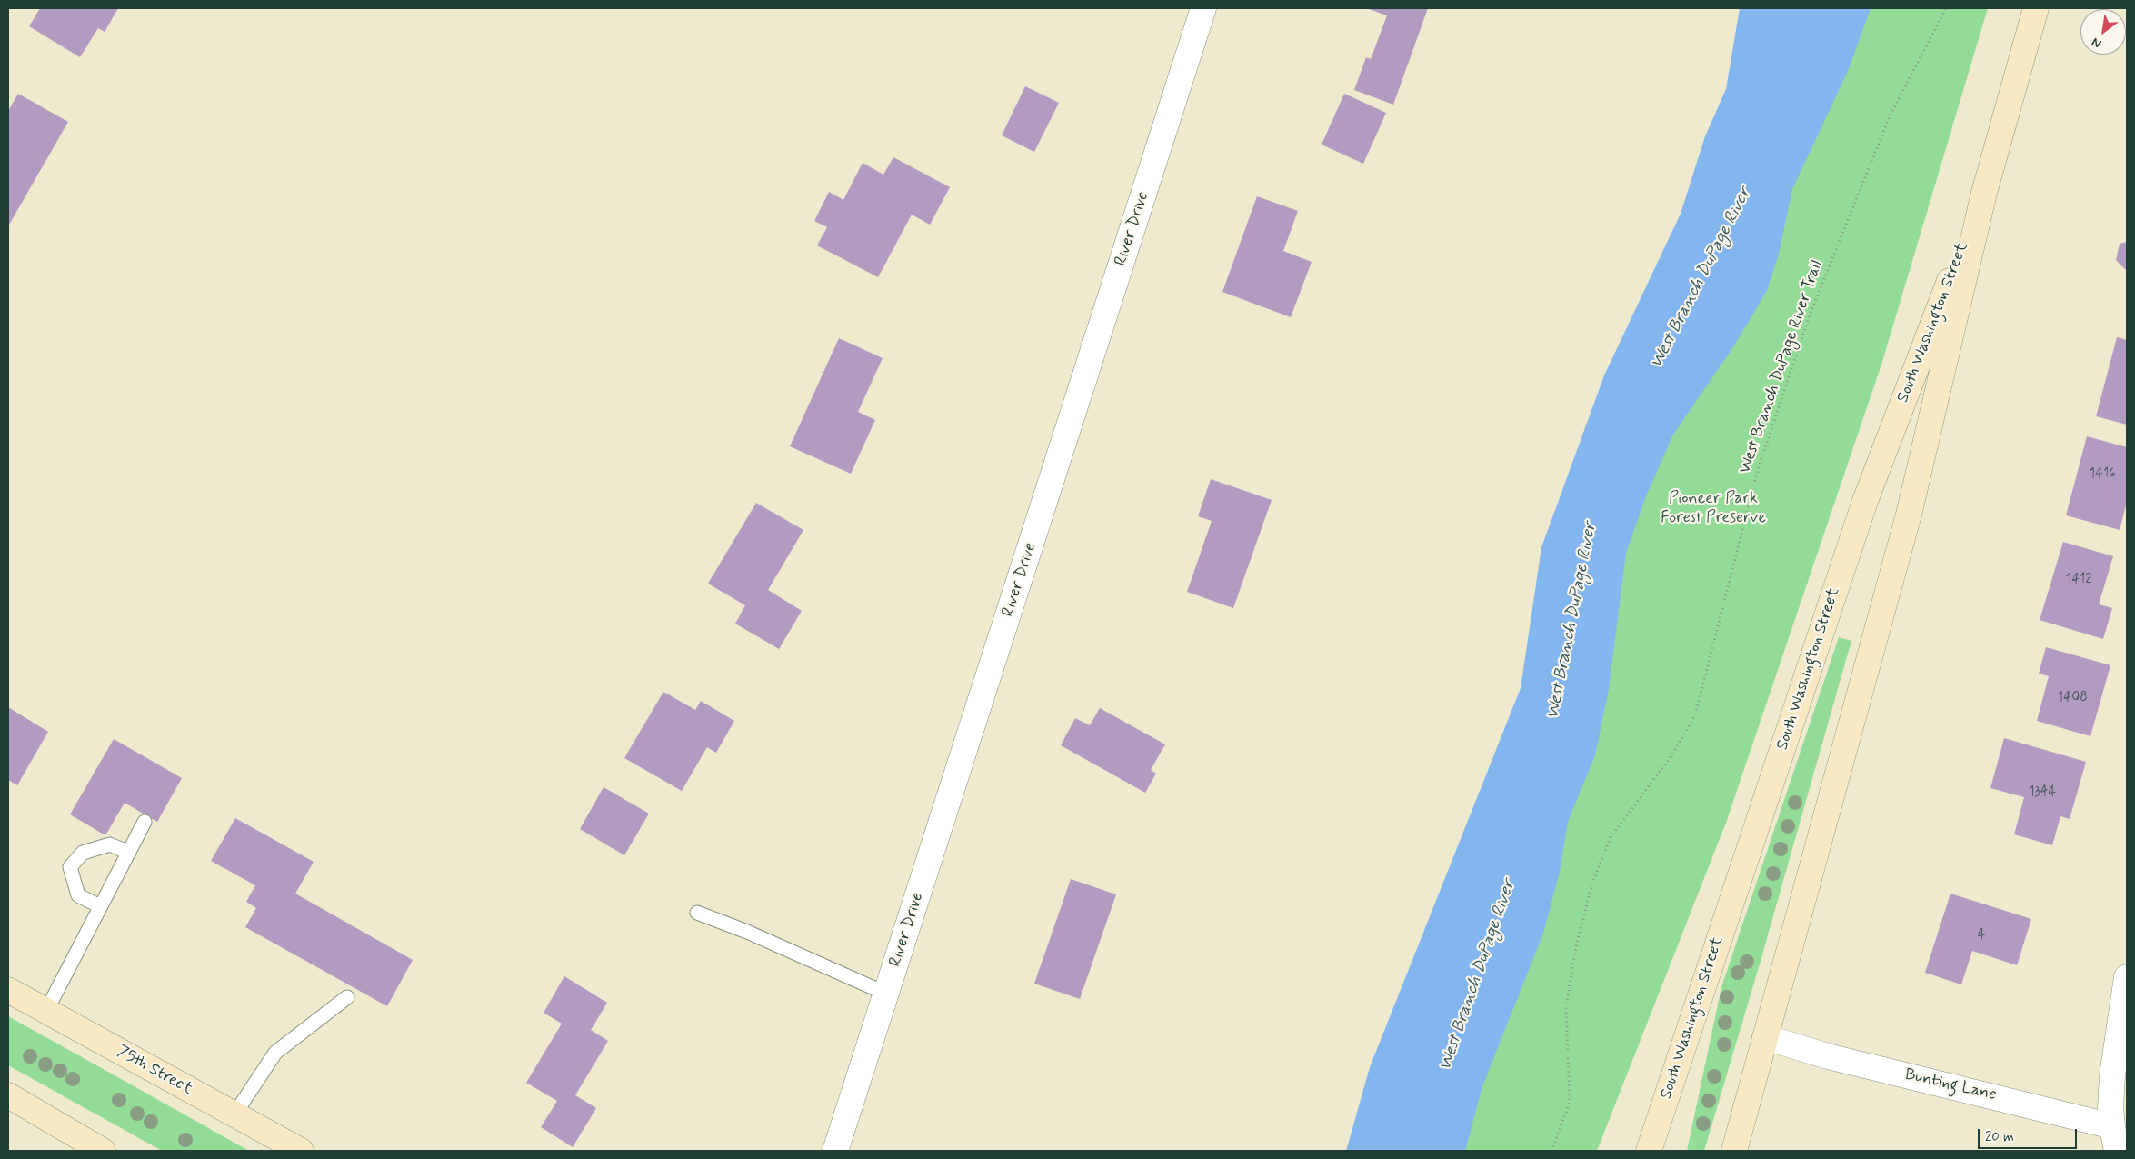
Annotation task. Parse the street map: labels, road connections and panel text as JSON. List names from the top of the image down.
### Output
{
  "streets": {
    "main road": ["South Washington Street", "75th Street"],
    "street": ["River Drive", "Bunting Lane"],
    "path": ["West Branch DuPage River Trail"]
  },
  "crossings": [
    ["South Washington Street", "Bunting Lane"]
  ],
  "water": ["West Branch DuPage River"],
  "parks": ["Pioneer Park Forest Preserve"],
  "house_numbers": [
    "1416",
    "1412",
    "1408",
    "1344",
    "4"
  ],
  "scale_bar": "20 m",
  "north": "bottom left"
}
